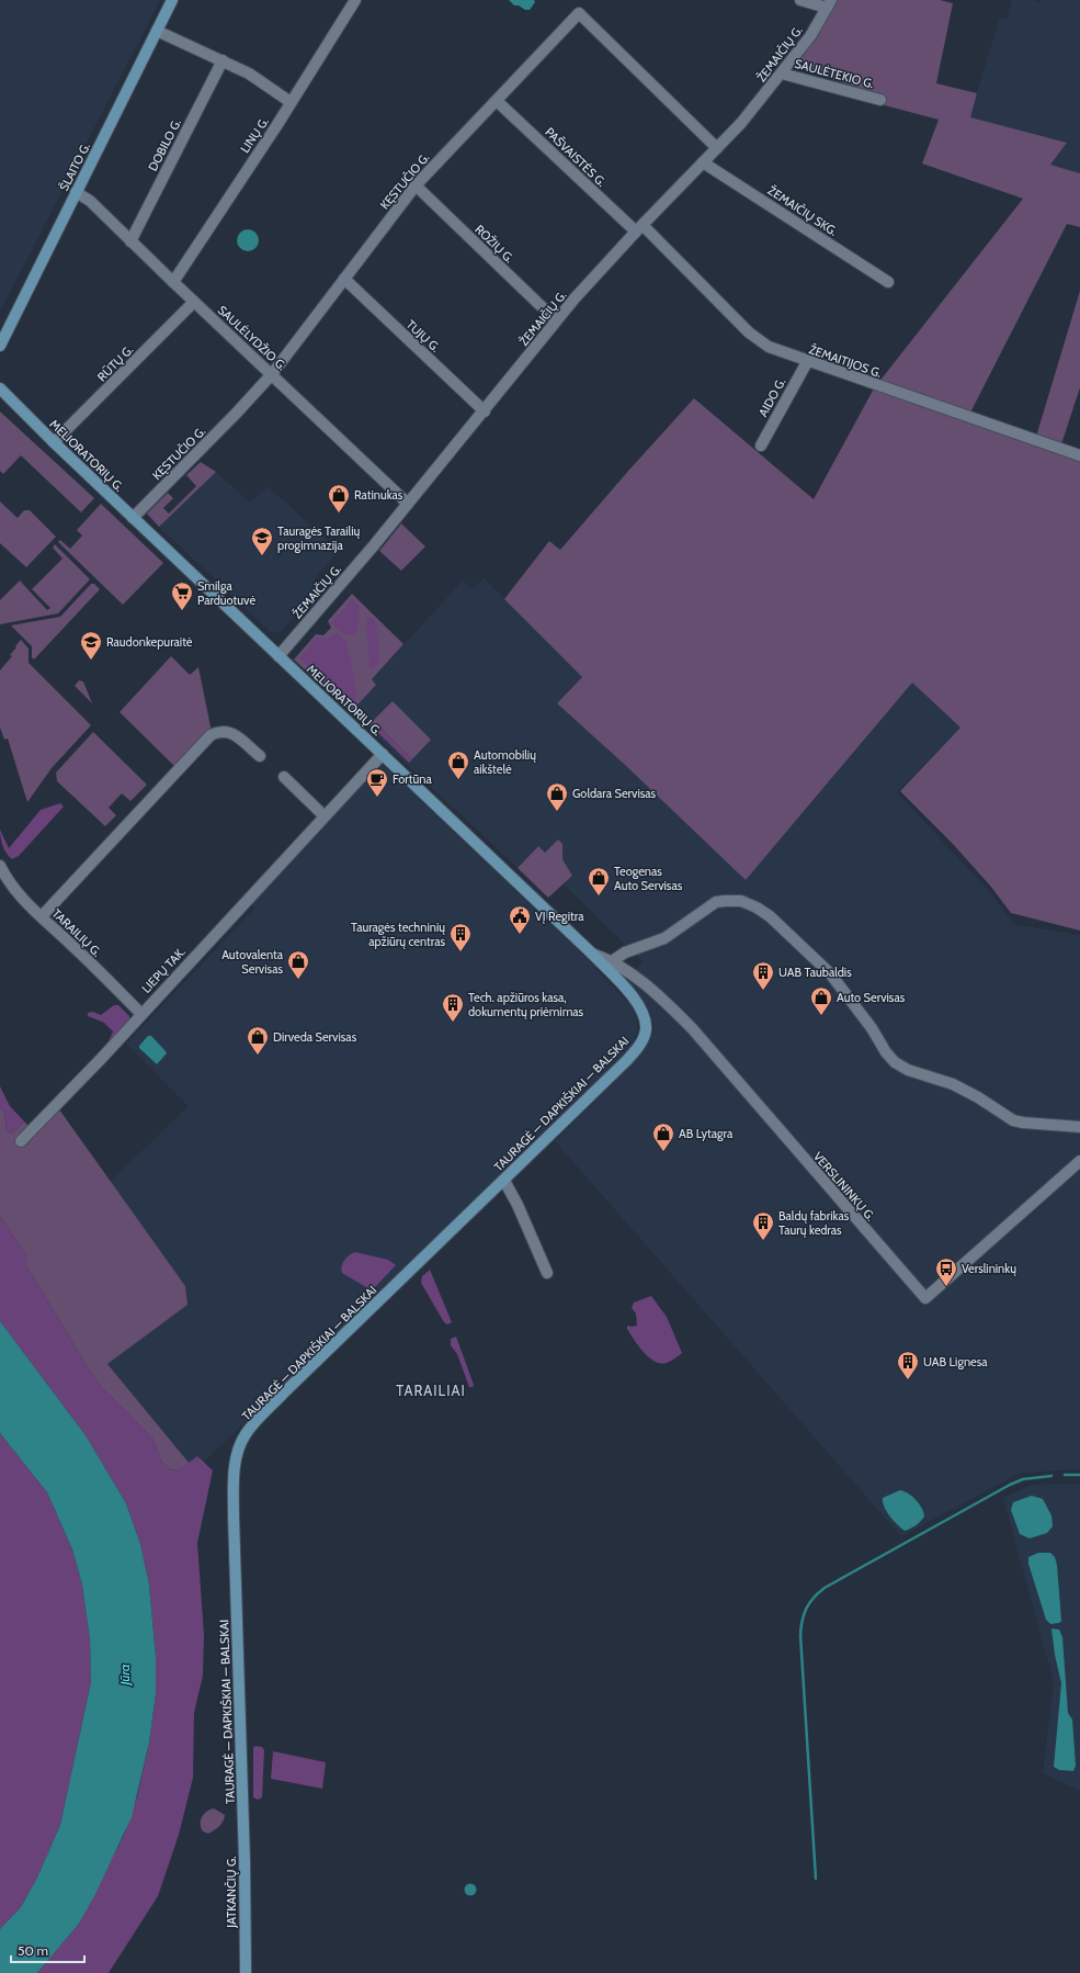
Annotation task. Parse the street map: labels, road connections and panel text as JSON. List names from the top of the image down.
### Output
{
  "streets": {
    "main road": [
      "ŠLAITO G.",
      "MELIORATORIŲ G.",
      "TAURAGĖ — DAPKIŠKIAI — BALSKAI",
      "JATKANČIŲ G."
    ],
    "street": [
      "ŽEMAIČIŲ G.",
      "SAULĖTEKIO G.",
      "LINŲ G.",
      "DOBILO G.",
      "PAŠVAISTĖS G.",
      "KĘSTUČIO G.",
      "ŽEMAIČIŲ SKG.",
      "ROŽIŲ G.",
      "TUJŲ G.",
      "SAULĖLYDŽIO G.",
      "ŽEMAITIJOS G.",
      "RŪTŲ G.",
      "AIDO G.",
      "TARAILIŲ G.",
      "LIEPŲ TAK.",
      "VERSLININKŲ G."
    ]
  },
  "crossings": [
    ["ŽEMAIČIŲ G.", "SAULĖTEKIO G."],
    ["ŽEMAIČIŲ G.", "PAŠVAISTĖS G."],
    ["ŽEMAIČIŲ G.", "KĘSTUČIO G."],
    ["ŽEMAIČIŲ G.", "ŽEMAIČIŲ SKG."],
    ["ŽEMAIČIŲ G.", "ROŽIŲ G."],
    ["ŽEMAIČIŲ G.", "TUJŲ G."],
    ["ŽEMAIČIŲ G.", "SAULĖLYDŽIO G."],
    ["ŽEMAIČIŲ G.", "ŽEMAITIJOS G."],
    ["ŽEMAIČIŲ G.", "MELIORATORIŲ G."],
    ["LINŲ G.", "SAULĖLYDŽIO G."],
    ["DOBILO G.", "SAULĖLYDŽIO G."],
    ["PAŠVAISTĖS G.", "KĘSTUČIO G."],
    ["PAŠVAISTĖS G.", "ŽEMAITIJOS G."],
    ["ŠLAITO G.", "SAULĖLYDŽIO G."],
    ["KĘSTUČIO G.", "ROŽIŲ G."],
    ["KĘSTUČIO G.", "TUJŲ G."],
    ["KĘSTUČIO G.", "SAULĖLYDŽIO G."],
    ["KĘSTUČIO G.", "MELIORATORIŲ G."],
    ["SAULĖLYDŽIO G.", "RŪTŲ G."],
    ["ŽEMAITIJOS G.", "AIDO G."],
    ["RŪTŲ G.", "MELIORATORIŲ G."],
    ["MELIORATORIŲ G.", "LIEPŲ TAK."],
    ["MELIORATORIŲ G.", "TAURAGĖ — DAPKIŠKIAI — BALSKAI"],
    ["MELIORATORIŲ G.", "VERSLININKŲ G."],
    ["TARAILIŲ G.", "LIEPŲ TAK."],
    ["TAURAGĖ — DAPKIŠKIAI — BALSKAI", "JATKANČIŲ G."]
  ],
  "districts": ["TARAILIAI"],
  "water": ["Jūra"],
  "places": {
    "shop": [
      "Ratinukas",
      "Automobilių aikštelė",
      "Goldara Servisas",
      "Teogenas Auto Servisas",
      "Autovalenta Servisas",
      "Auto Servisas",
      "Dirveda Servisas",
      "AB Lytagra"
    ],
    "school or university": ["Tauragės Tarailių progimnazija", "Raudonkepuraitė"],
    "supermarket": ["Smilga Parduotuvė"],
    "cafe": ["Fortūna"],
    "public building": ["VĮ Regitra"],
    "building": [
      "Tauragės techninių apžiūrų centras",
      "UAB Taubaldis",
      "Tech. apžiūros kasa, dokumentų priėmimas",
      "Baldų fabrikas Taurų kedras",
      "UAB Lignesa"
    ],
    "bus stop": ["Verslininkų"]
  },
  "scale_bar": "50 m"
}
